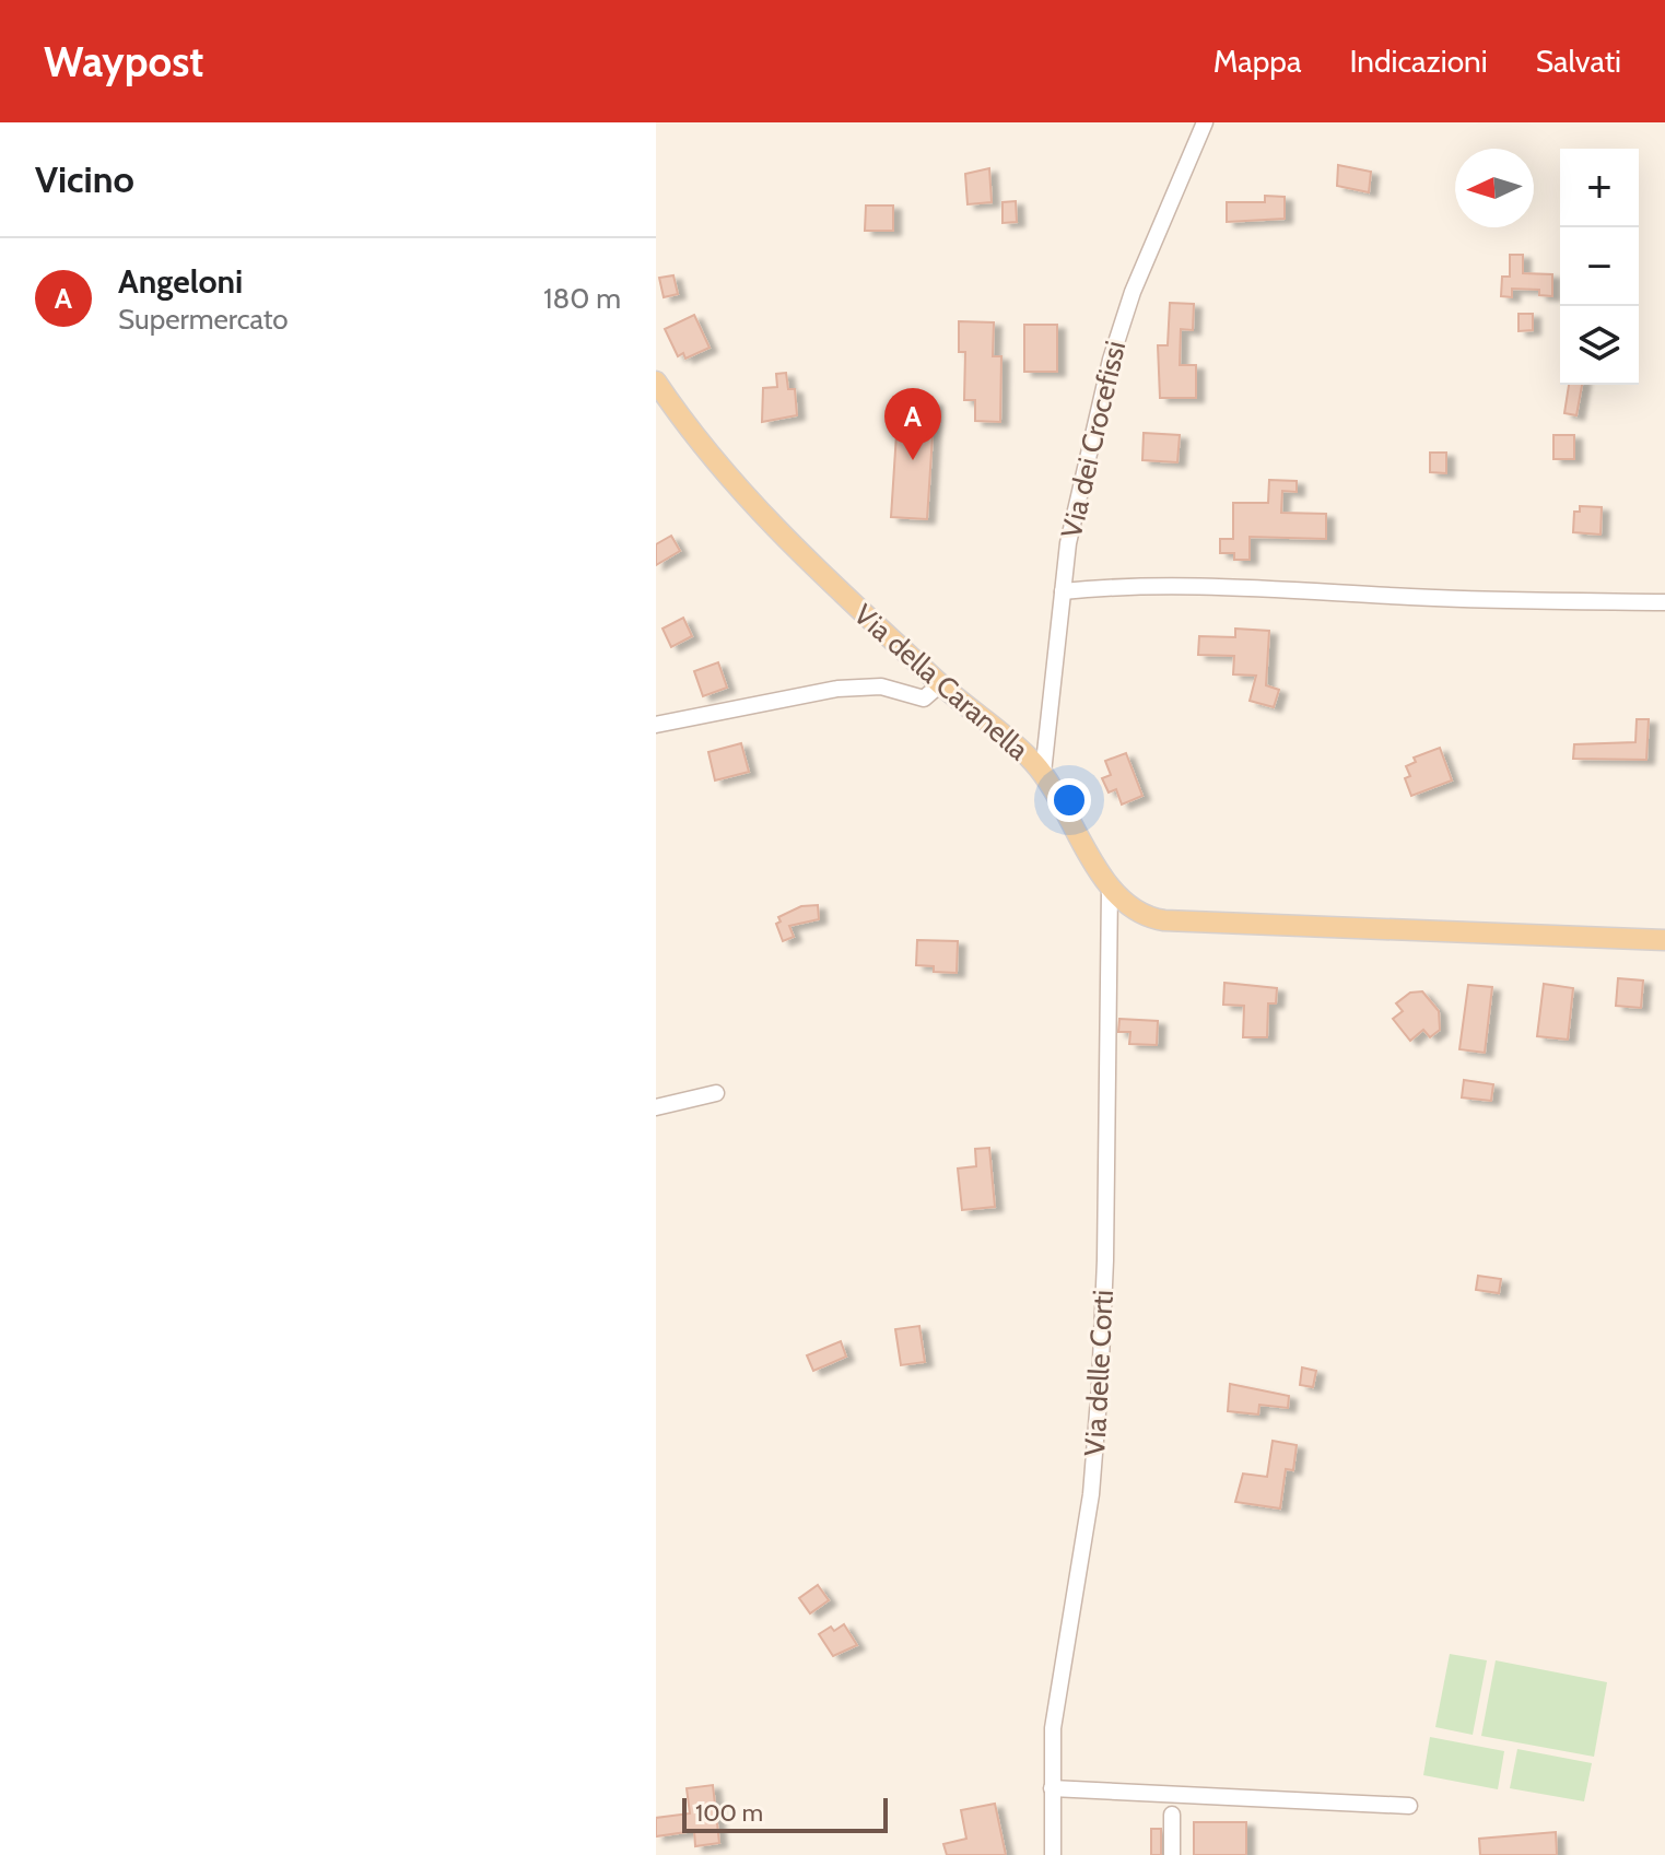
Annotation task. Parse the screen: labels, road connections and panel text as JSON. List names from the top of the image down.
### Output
{
  "streets": {
    "main road": ["Via della Caranella"],
    "street": ["Via dei Crocefissi", "Via delle Corti"]
  },
  "crossings": [
    ["Via dei Crocefissi", "Via della Caranella"],
    ["Via della Caranella", "Via delle Corti"]
  ],
  "scale_bar": "100 m",
  "north": "left",
  "page": {
    "header": "Waypost",
    "nav": ["Mappa", "Indicazioni", "Salvati"],
    "heading": "Vicino",
    "map_buttons": ["+", "−"],
    "list": [
      {
        "mark": "A",
        "name": "Angeloni",
        "note": "Supermercato",
        "value": "180 m"
      }
    ],
    "pins": "A",
    "scale": "100 m"
  }
}
